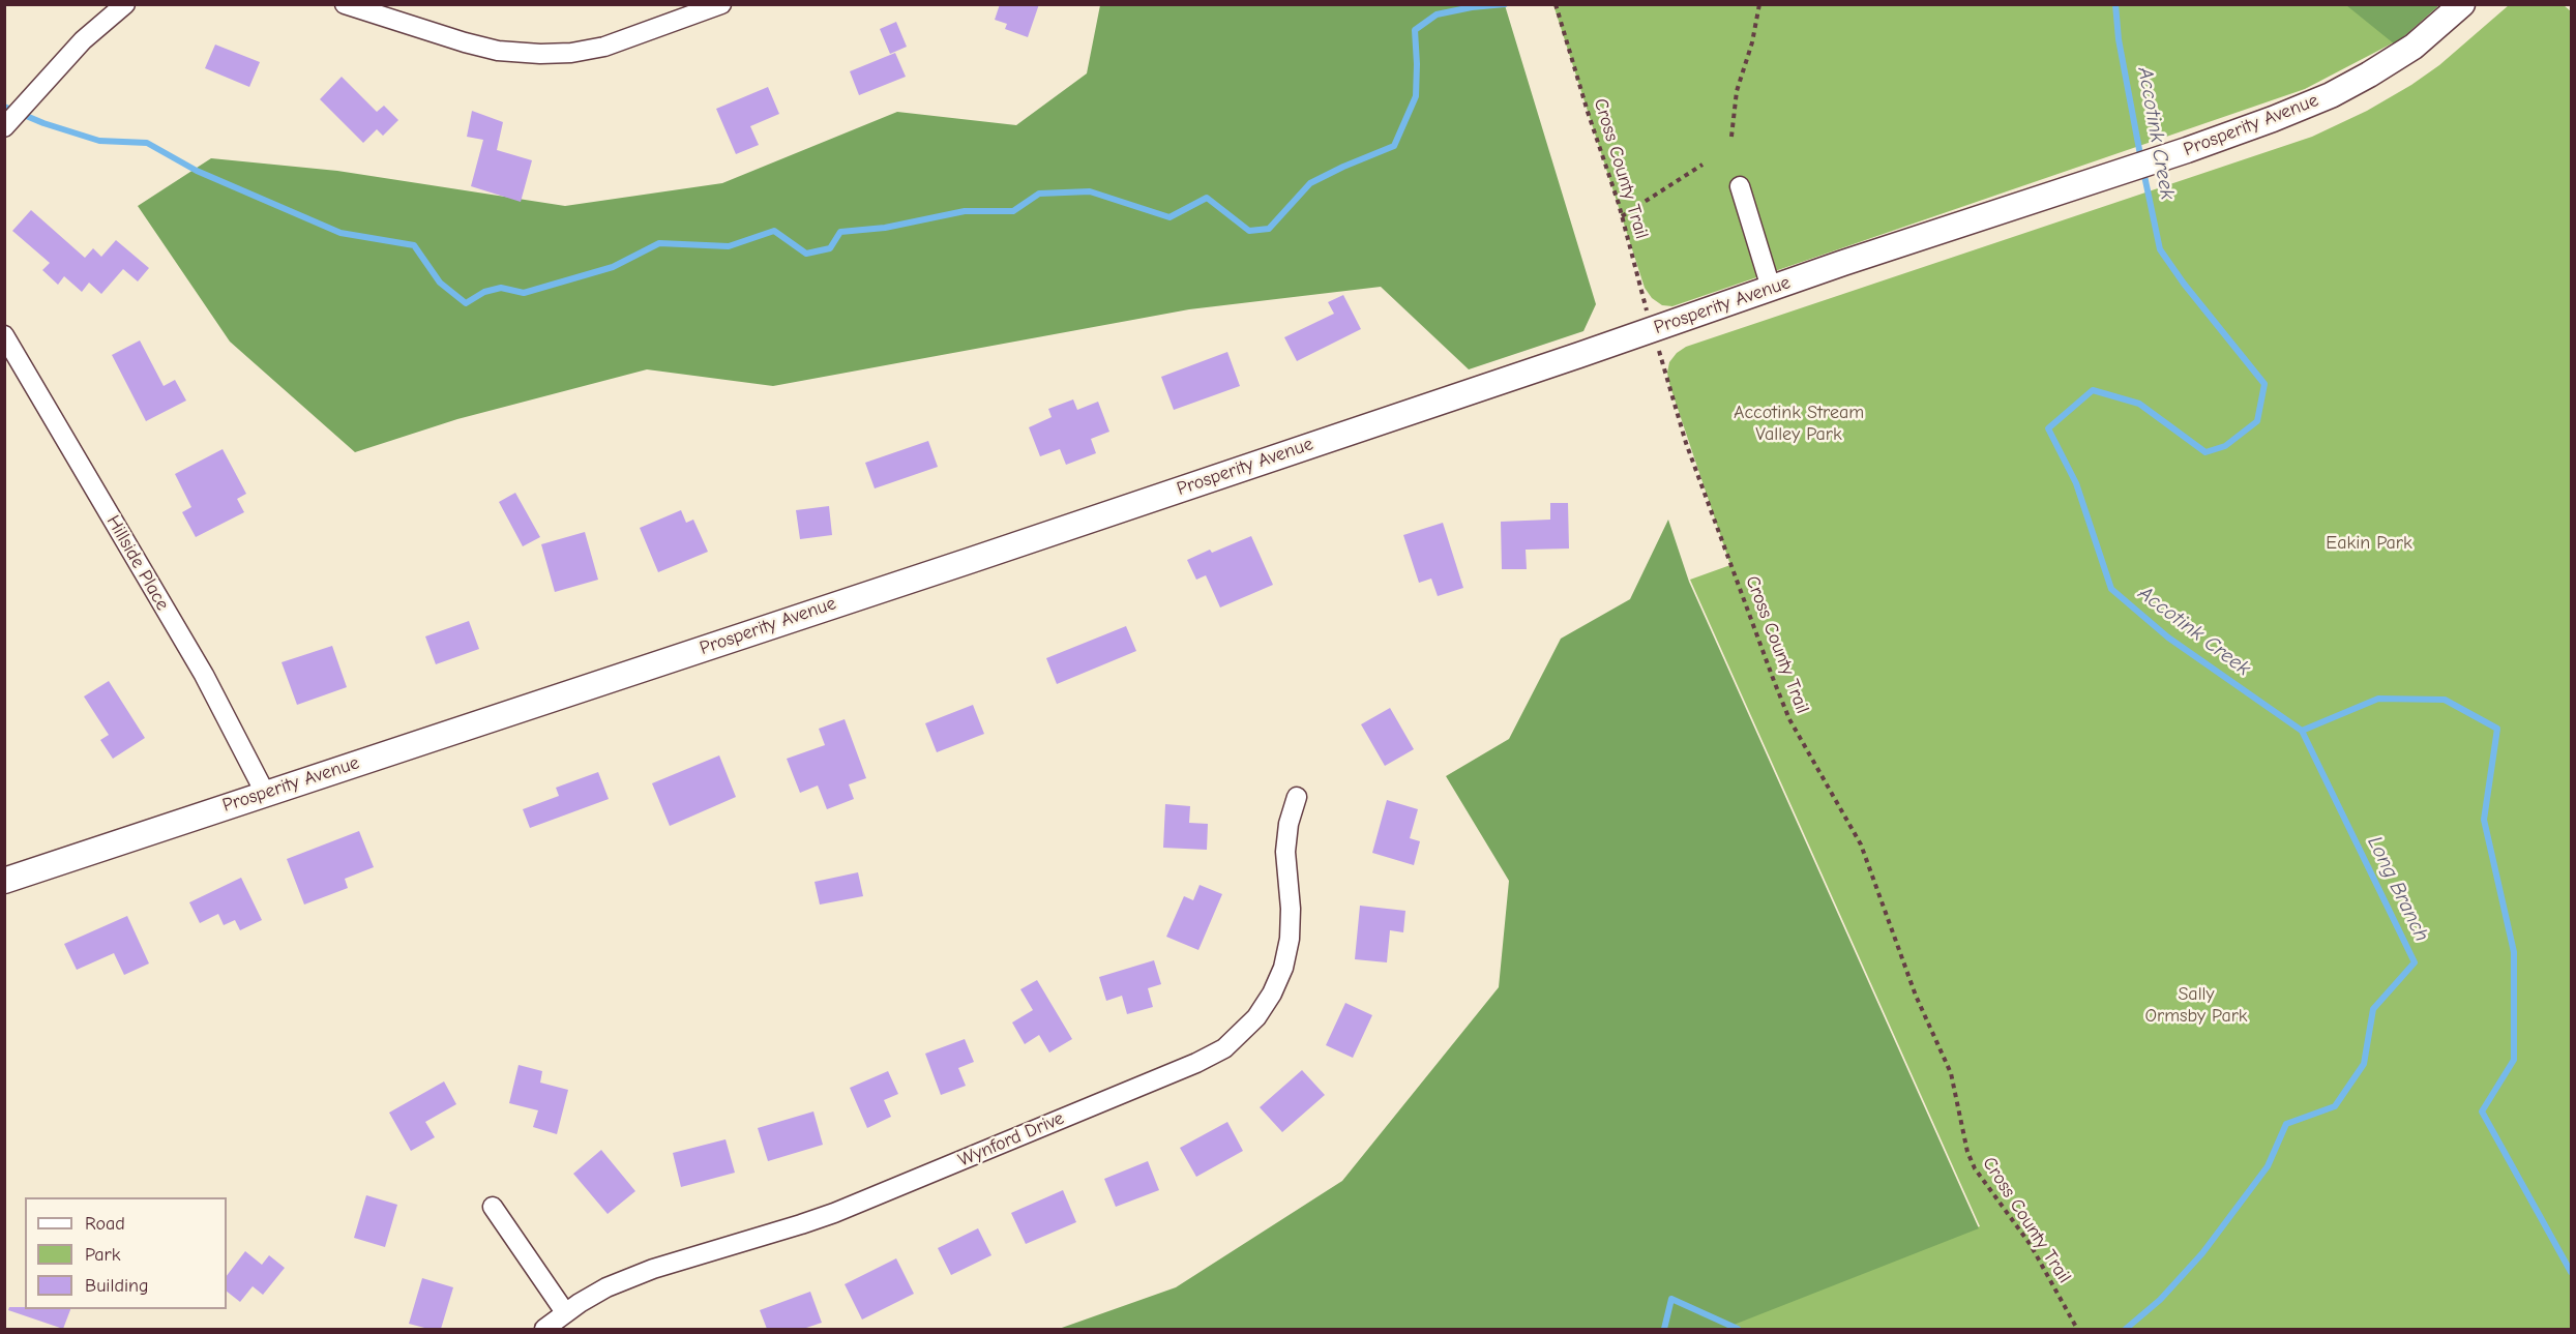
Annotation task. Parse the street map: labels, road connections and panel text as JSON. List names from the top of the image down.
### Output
{
  "streets": {
    "main road": ["Prosperity Avenue"],
    "street": ["Hillside Place", "Wynford Drive"],
    "path": ["Cross County Trail"]
  },
  "crossings": [
    ["Prosperity Avenue", "Cross County Trail"],
    ["Prosperity Avenue", "Hillside Place"]
  ],
  "water": ["Accotink Creek", "Long Branch"],
  "parks": ["Accotink Stream Valley Park", "Eakin Park", "Sally Ormsby Park"],
  "legend": ["Road", "Park", "Building"]
}
